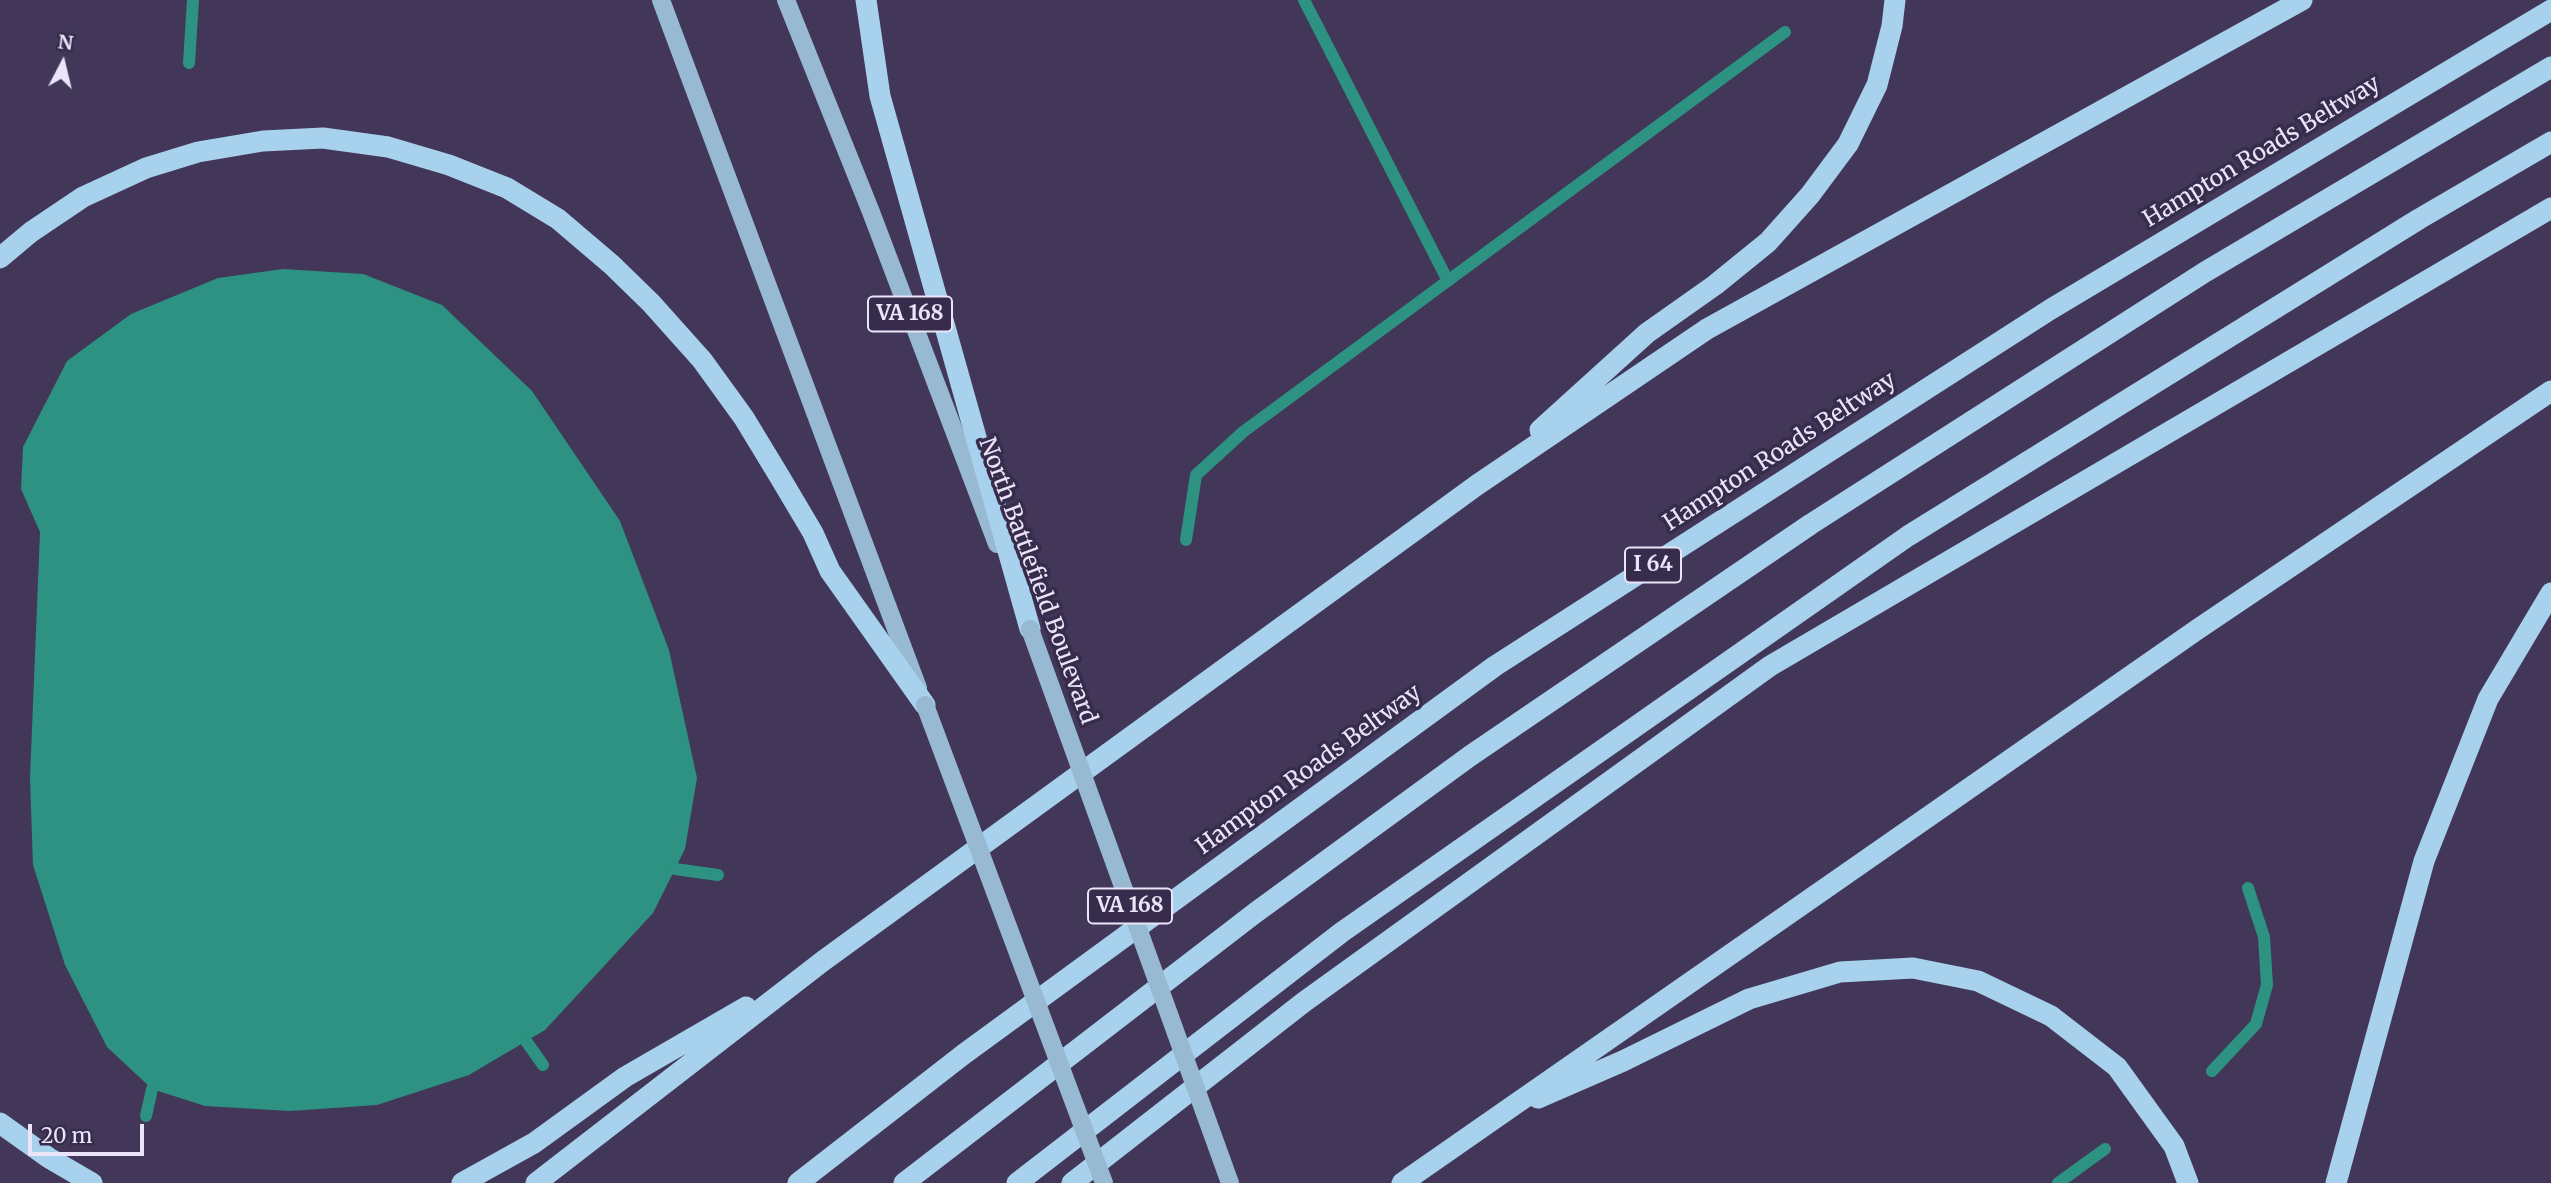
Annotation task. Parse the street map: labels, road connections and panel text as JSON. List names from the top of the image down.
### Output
{
  "streets": {
    "highway": ["Hampton Roads Beltway", "I 64"],
    "main road": ["VA 168", "North Battlefield Boulevard"]
  },
  "scale_bar": "20 m",
  "north": "top"
}
